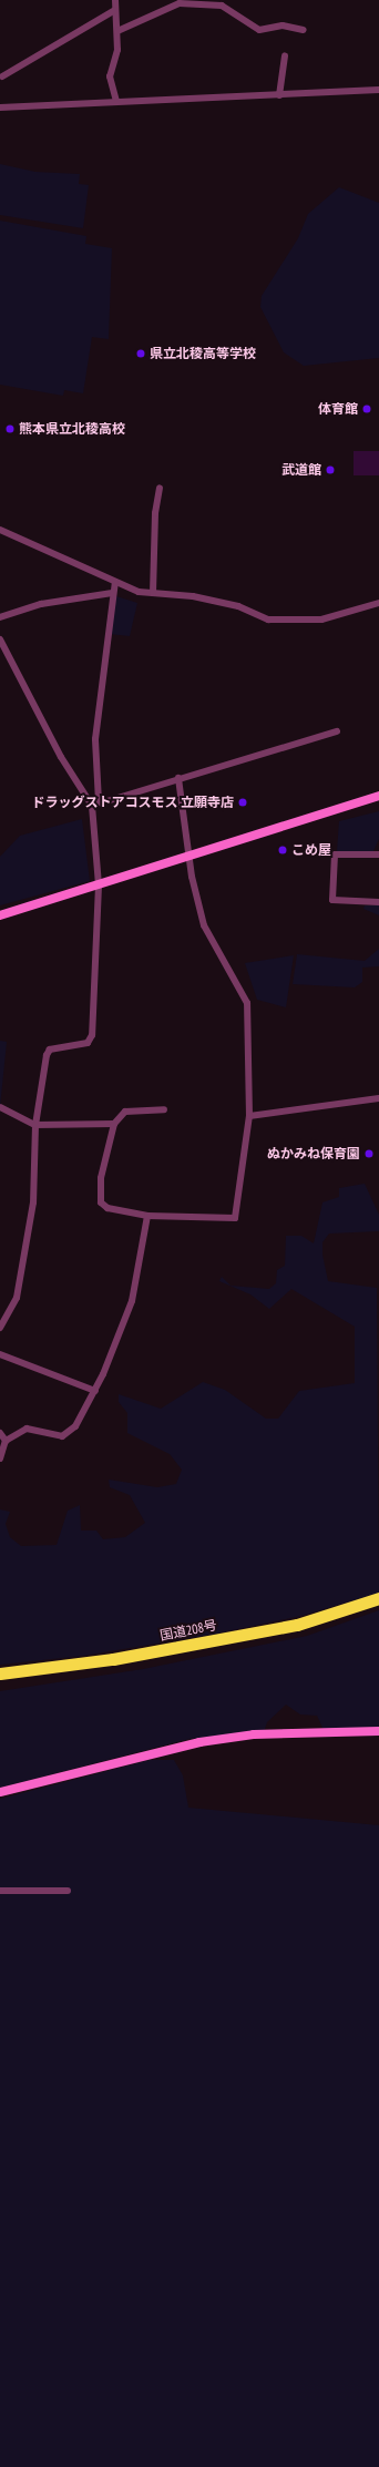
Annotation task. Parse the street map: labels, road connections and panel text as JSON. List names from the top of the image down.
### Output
{
  "streets": {
    "highway": ["国道208号"]
  },
  "places": [
    "県立北稜高等学校",
    "体育館",
    "熊本県立北稜高校",
    "武道館",
    "ドラッグストアコスモス 立願寺店",
    "こめ屋",
    "ぬかみね保育園"
  ]
}
